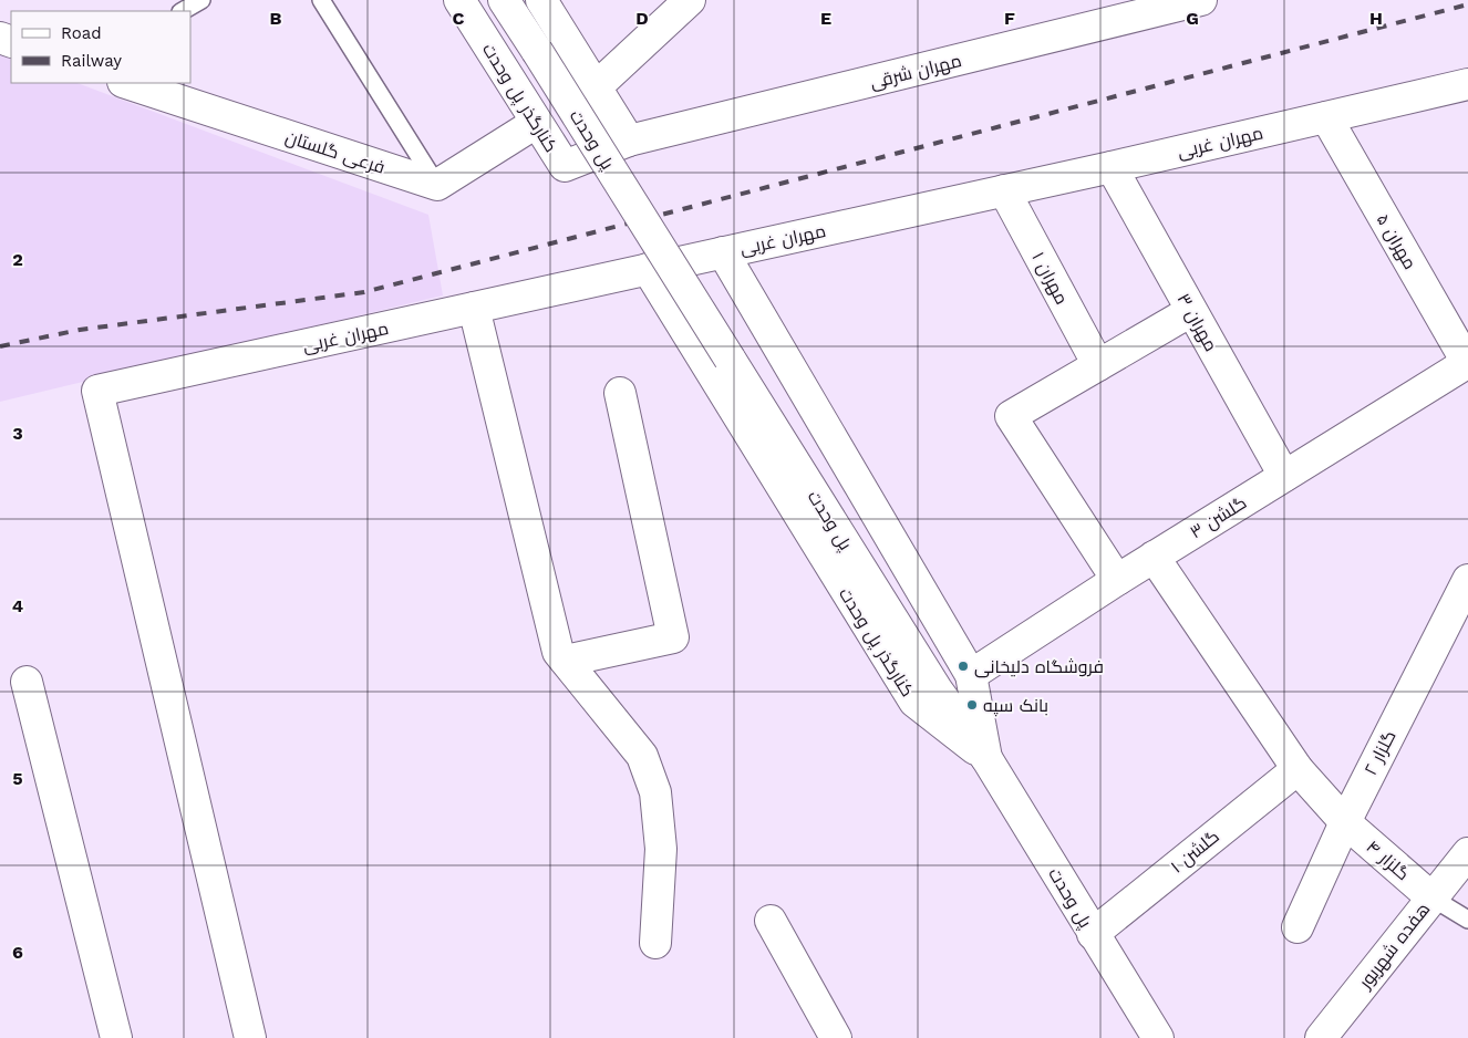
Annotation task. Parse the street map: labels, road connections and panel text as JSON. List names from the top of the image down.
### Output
{
  "streets": {
    "street": [
      "مهران شرقی",
      "کنارگذر پل وحدت",
      "پل وحدت",
      "مهران غربی",
      "فرعی گلستان",
      "مهران ۵",
      "مهران ۱",
      "مهران ۳",
      "گلشن ۳",
      "گلزار ۲",
      "گلشن ۱",
      "گلزار ۴",
      "هفده شهریور"
    ]
  },
  "crossings": [
    ["مهران شرقی", "کنارگذر پل وحدت"],
    ["کنارگذر پل وحدت", "پل وحدت"],
    ["کنارگذر پل وحدت", "مهران غربی"],
    ["پل وحدت", "گلشن ۱"],
    ["مهران غربی", "مهران ۵"],
    ["مهران غربی", "مهران ۱"],
    ["مهران غربی", "مهران ۳"],
    ["مهران ۵", "گلشن ۳"],
    ["مهران ۳", "گلشن ۳"],
    ["گلشن ۳", "گلزار ۴"],
    ["گلزار ۲", "گلزار ۴"],
    ["گلشن ۱", "گلزار ۴"],
    ["گلزار ۴", "هفده شهریور"]
  ],
  "places": ["فروشگاه دلیخانی", "بانک سپه"],
  "legend": ["Road", "Railway"],
  "grid": {
    "columns": [
      "B",
      "C",
      "D",
      "E",
      "F",
      "G",
      "H"
    ],
    "rows": [
      "2",
      "3",
      "4",
      "5",
      "6"
    ]
  }
}
